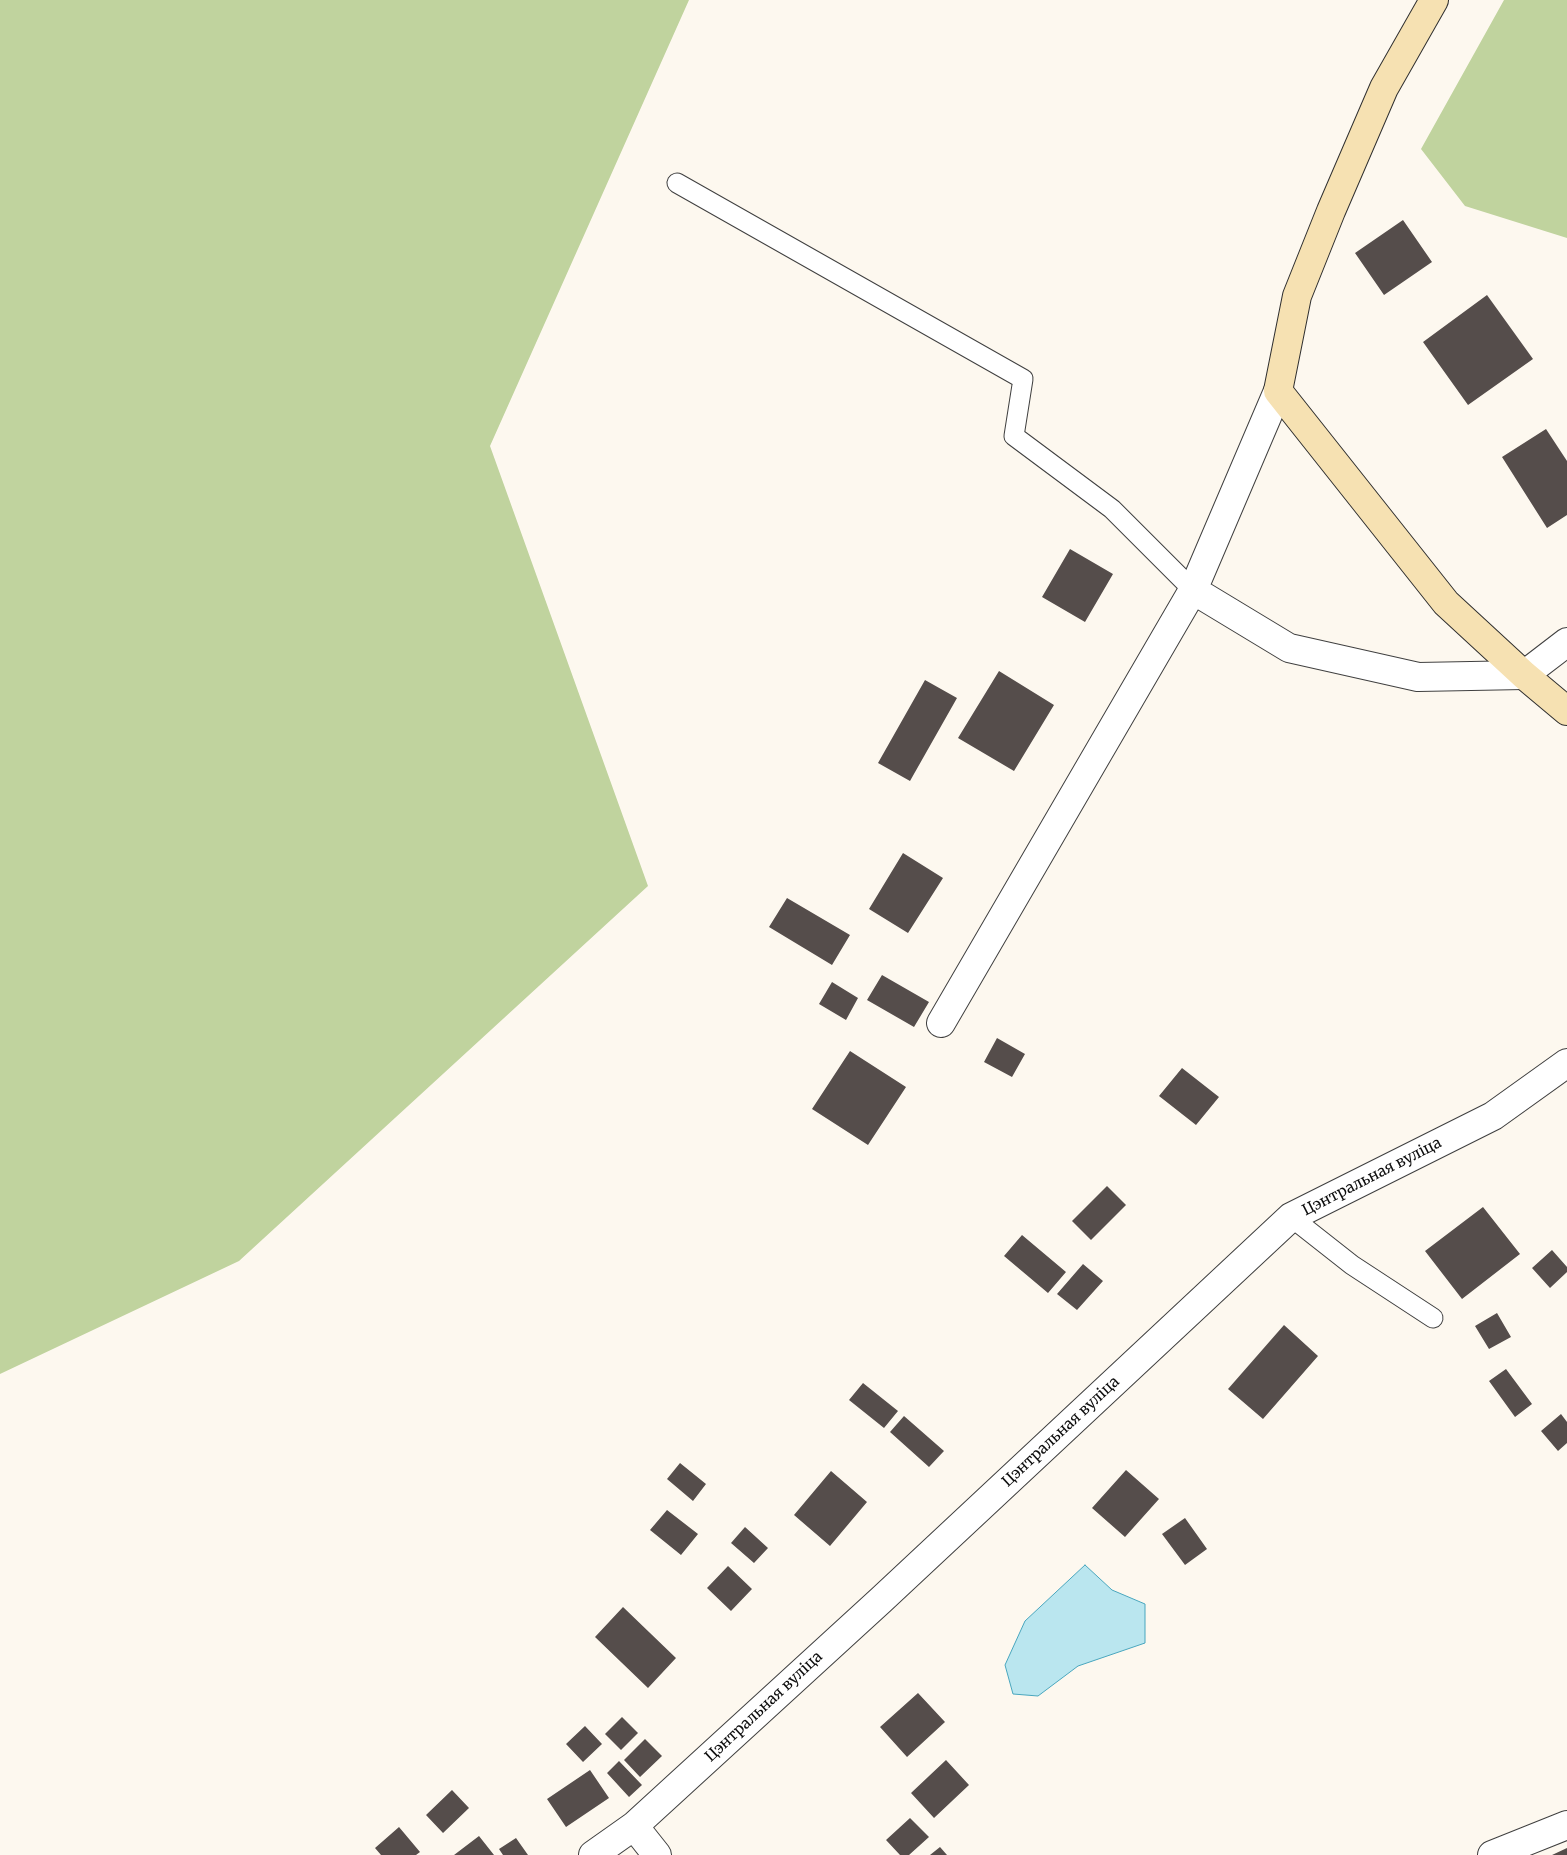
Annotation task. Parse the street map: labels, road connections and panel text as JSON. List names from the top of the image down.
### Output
{
  "streets": {
    "street": ["Цэнтральная вуліца"]
  }
}
